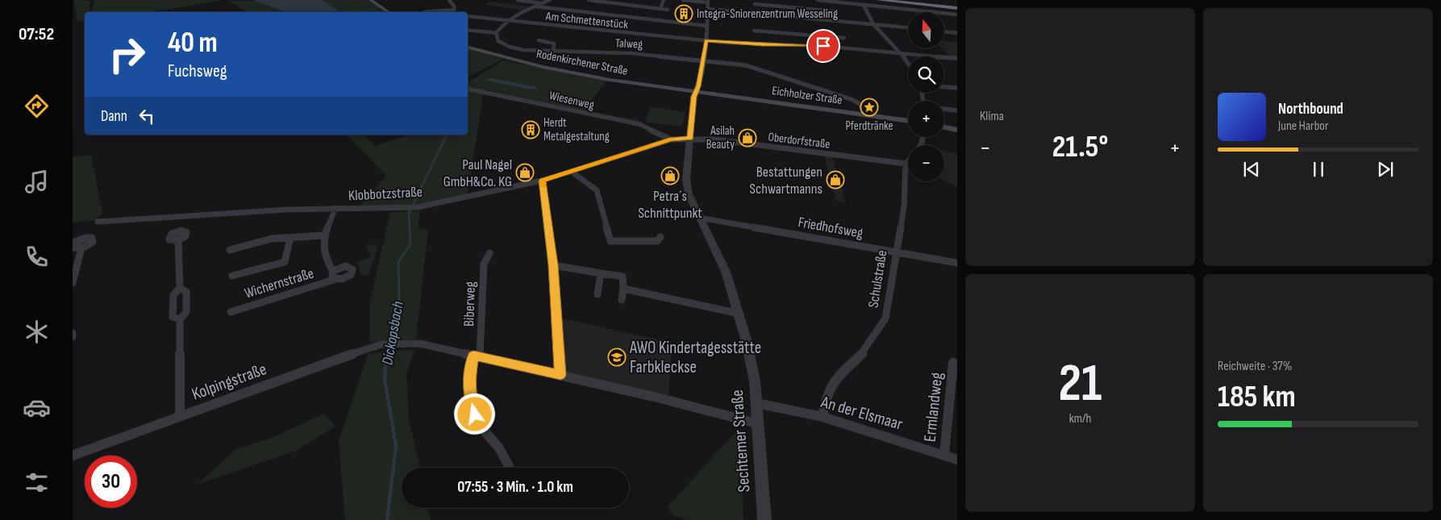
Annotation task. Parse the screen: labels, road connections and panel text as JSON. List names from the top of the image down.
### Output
{
  "streets": {
    "main road": ["Rodenkirchener Straße", "Eichholzer Straße"],
    "street": [
      "Am Schmettenstück",
      "Talweg",
      "Wiesenweg",
      "Oberdorfstraße",
      "Klobbotzstraße",
      "Friedhofsweg",
      "Schulstraße",
      "Wichernstraße",
      "Biberweg",
      "Kolpingstraße",
      "Ermlandweg",
      "An der Elsmaar",
      "Sechtemer Straße"
    ]
  },
  "crossings": [
    ["Am Schmettenstück", "Sechtemer Straße"],
    ["Talweg", "Eichholzer Straße"],
    ["Talweg", "Sechtemer Straße"],
    ["Rodenkirchener Straße", "Eichholzer Straße"],
    ["Rodenkirchener Straße", "Sechtemer Straße"],
    ["Eichholzer Straße", "Sechtemer Straße"],
    ["Wiesenweg", "Klobbotzstraße"],
    ["Oberdorfstraße", "Klobbotzstraße"],
    ["Oberdorfstraße", "Schulstraße"],
    ["Oberdorfstraße", "Sechtemer Straße"],
    ["Klobbotzstraße", "Wichernstraße"],
    ["Klobbotzstraße", "Sechtemer Straße"],
    ["Friedhofsweg", "Schulstraße"],
    ["Friedhofsweg", "Sechtemer Straße"],
    ["Schulstraße", "An der Elsmaar"],
    ["Biberweg", "Kolpingstraße"],
    ["Kolpingstraße", "Sechtemer Straße"],
    ["Ermlandweg", "An der Elsmaar"],
    ["An der Elsmaar", "Sechtemer Straße"]
  ],
  "water": ["Dickopsbach"],
  "places": {
    "building": ["Integra-Sniorenzentrum Wesseling", "Herdt Metalgestaltung"],
    "place": ["Pferdtränke"],
    "shop": [
      "Asilah Beauty",
      "Paul Nagel GmbH&Co. KG",
      "Petra´s Schnittpunkt",
      "Bestattungen Schwartmanns"
    ],
    "school or university": ["AWO Kindertagesstätte Farbkleckse"]
  },
  "north": "top",
  "page": {
    "tabs": "07:52",
    "tile": [
      "Klima",
      ["21", "km/h"],
      ["Reichweite · 37%", "185 km"]
    ],
    "map_buttons": ["+", "−"],
    "turn": ["40 m", "Fuchsweg"],
    "song": ["Northbound", "June Harbor"],
    "then": "Dann",
    "heat": ["−", "21.5°", "+"],
    "limit": "30",
    "trip": "07:55 · 3 Min. · 1.0 km"
  }
}
